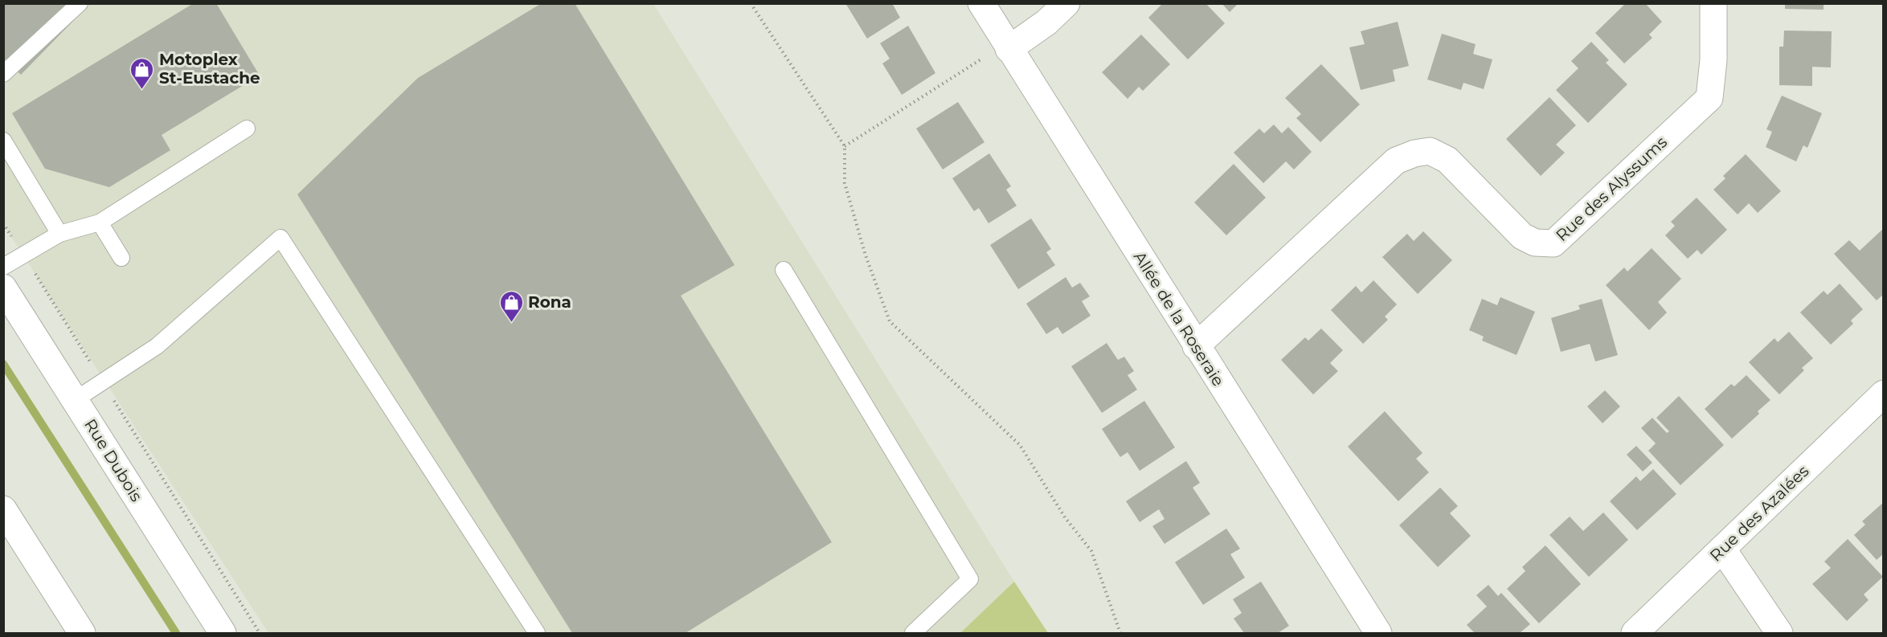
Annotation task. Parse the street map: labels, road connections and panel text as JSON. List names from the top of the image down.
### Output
{
  "streets": {
    "main road": [
      "Rue des Alyssums",
      "Allée de la Roseraie",
      "Rue Dubois",
      "Rue des Azalées"
    ]
  },
  "crossings": [
    ["Rue des Alyssums", "Allée de la Roseraie"]
  ],
  "places": {
    "shop": ["Motoplex St-Eustache", "Rona"]
  }
}
